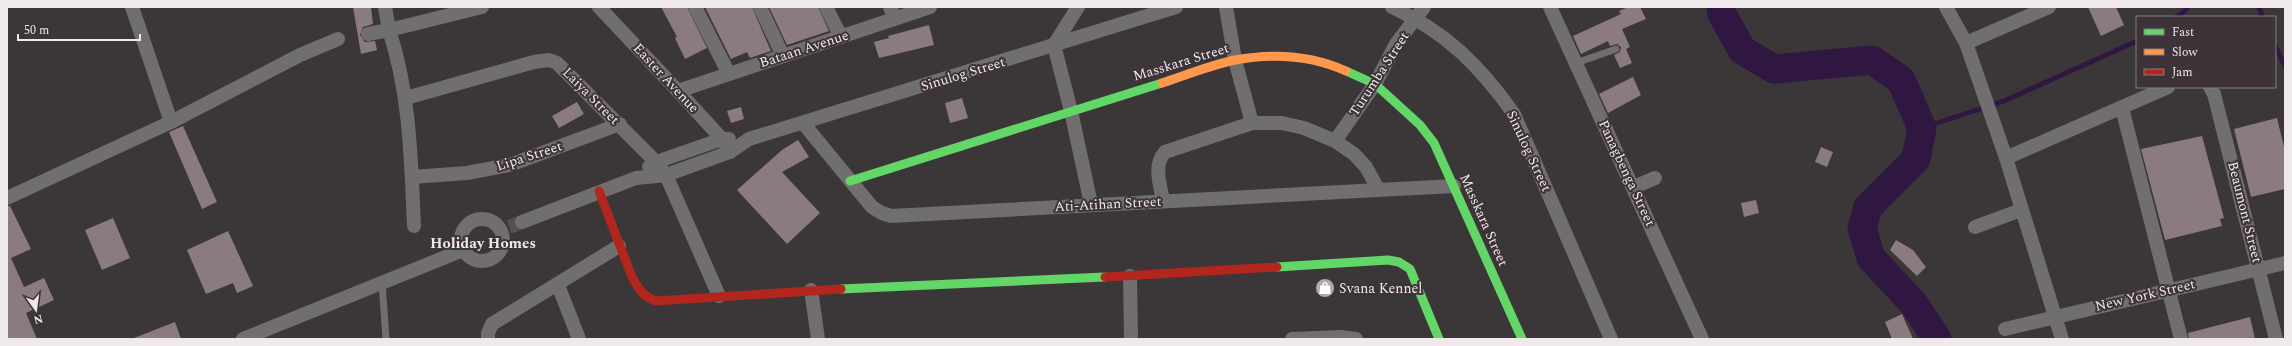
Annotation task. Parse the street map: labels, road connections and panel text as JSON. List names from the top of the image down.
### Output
{
  "streets": {
    "street": [
      "Bataan Avenue",
      "Masskara Street",
      "Sinulog Street",
      "Turumba Street",
      "Easter Avenue",
      "Laiya Street",
      "Lipa Street",
      "Panagbenga Street",
      "Ati-Atihan Street",
      "Beaumont Street",
      "New York Street"
    ]
  },
  "crossings": [
    ["Bataan Avenue", "Easter Avenue"],
    ["Masskara Street", "Turumba Street"],
    ["Masskara Street", "Ati-Atihan Street"],
    ["Sinulog Street", "Turumba Street"],
    ["Sinulog Street", "Ati-Atihan Street"],
    ["Laiya Street", "Lipa Street"],
    ["Beaumont Street", "New York Street"]
  ],
  "districts": ["Holiday Homes"],
  "places": {
    "shop": ["Svana Kennel"]
  },
  "legend": ["Fast", "Slow", "Jam"],
  "scale_bar": "50 m",
  "north": "bottom"
}
